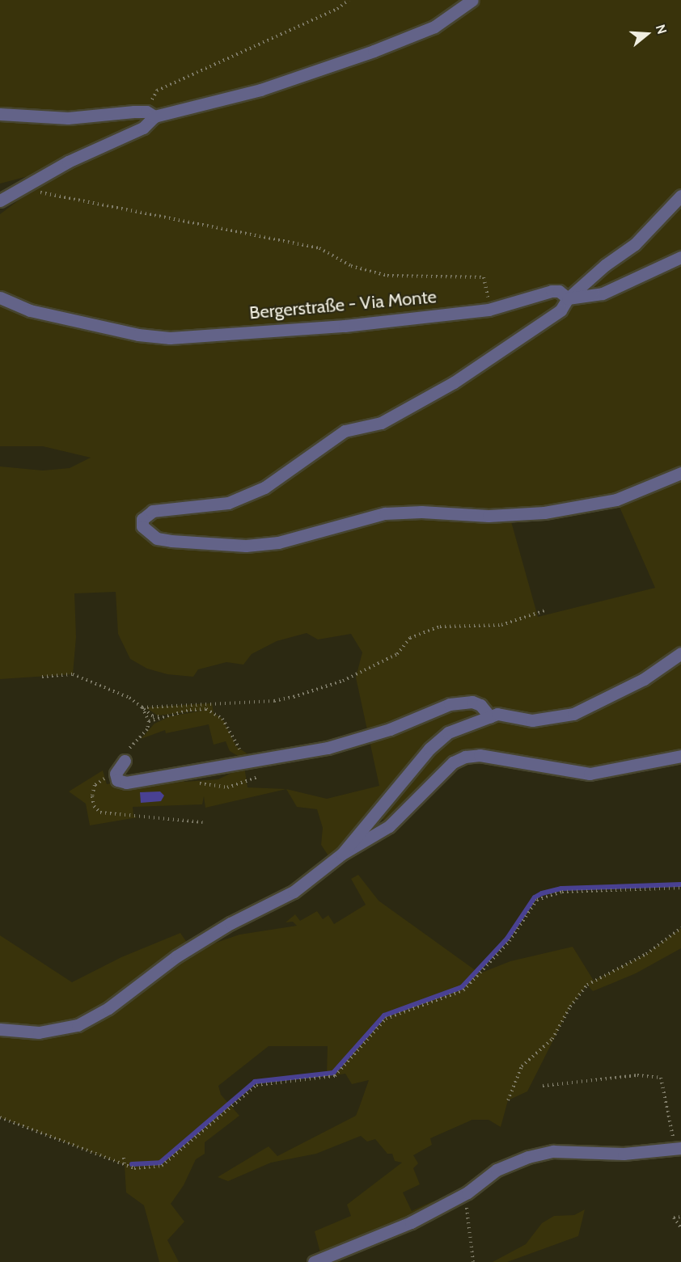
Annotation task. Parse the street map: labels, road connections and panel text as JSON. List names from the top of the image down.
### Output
{
  "streets": {
    "street": ["Bergerstraße - Via Monte"]
  },
  "north": "right"
}
